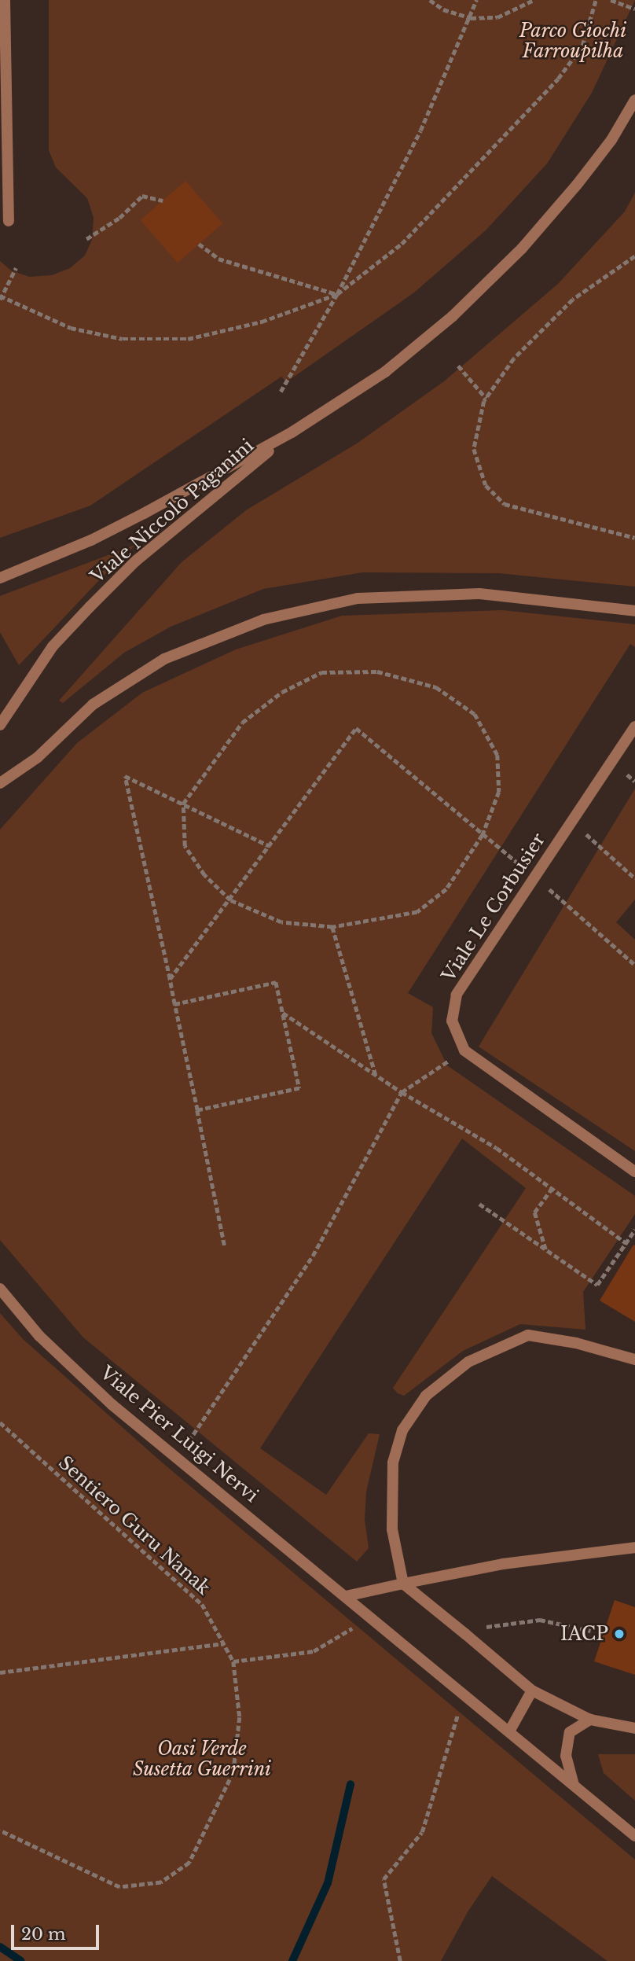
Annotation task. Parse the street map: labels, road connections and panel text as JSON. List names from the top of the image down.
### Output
{
  "streets": {
    "street": ["Viale Niccolò Paganini", "Viale Le Corbusier", "Viale Pier Luigi Nervi"],
    "path": ["Sentiero Guru Nanak"]
  },
  "parks": ["Parco Giochi Farroupilha", "Oasi Verde Susetta Guerrini"],
  "places": ["IACP"],
  "scale_bar": "20 m"
}
